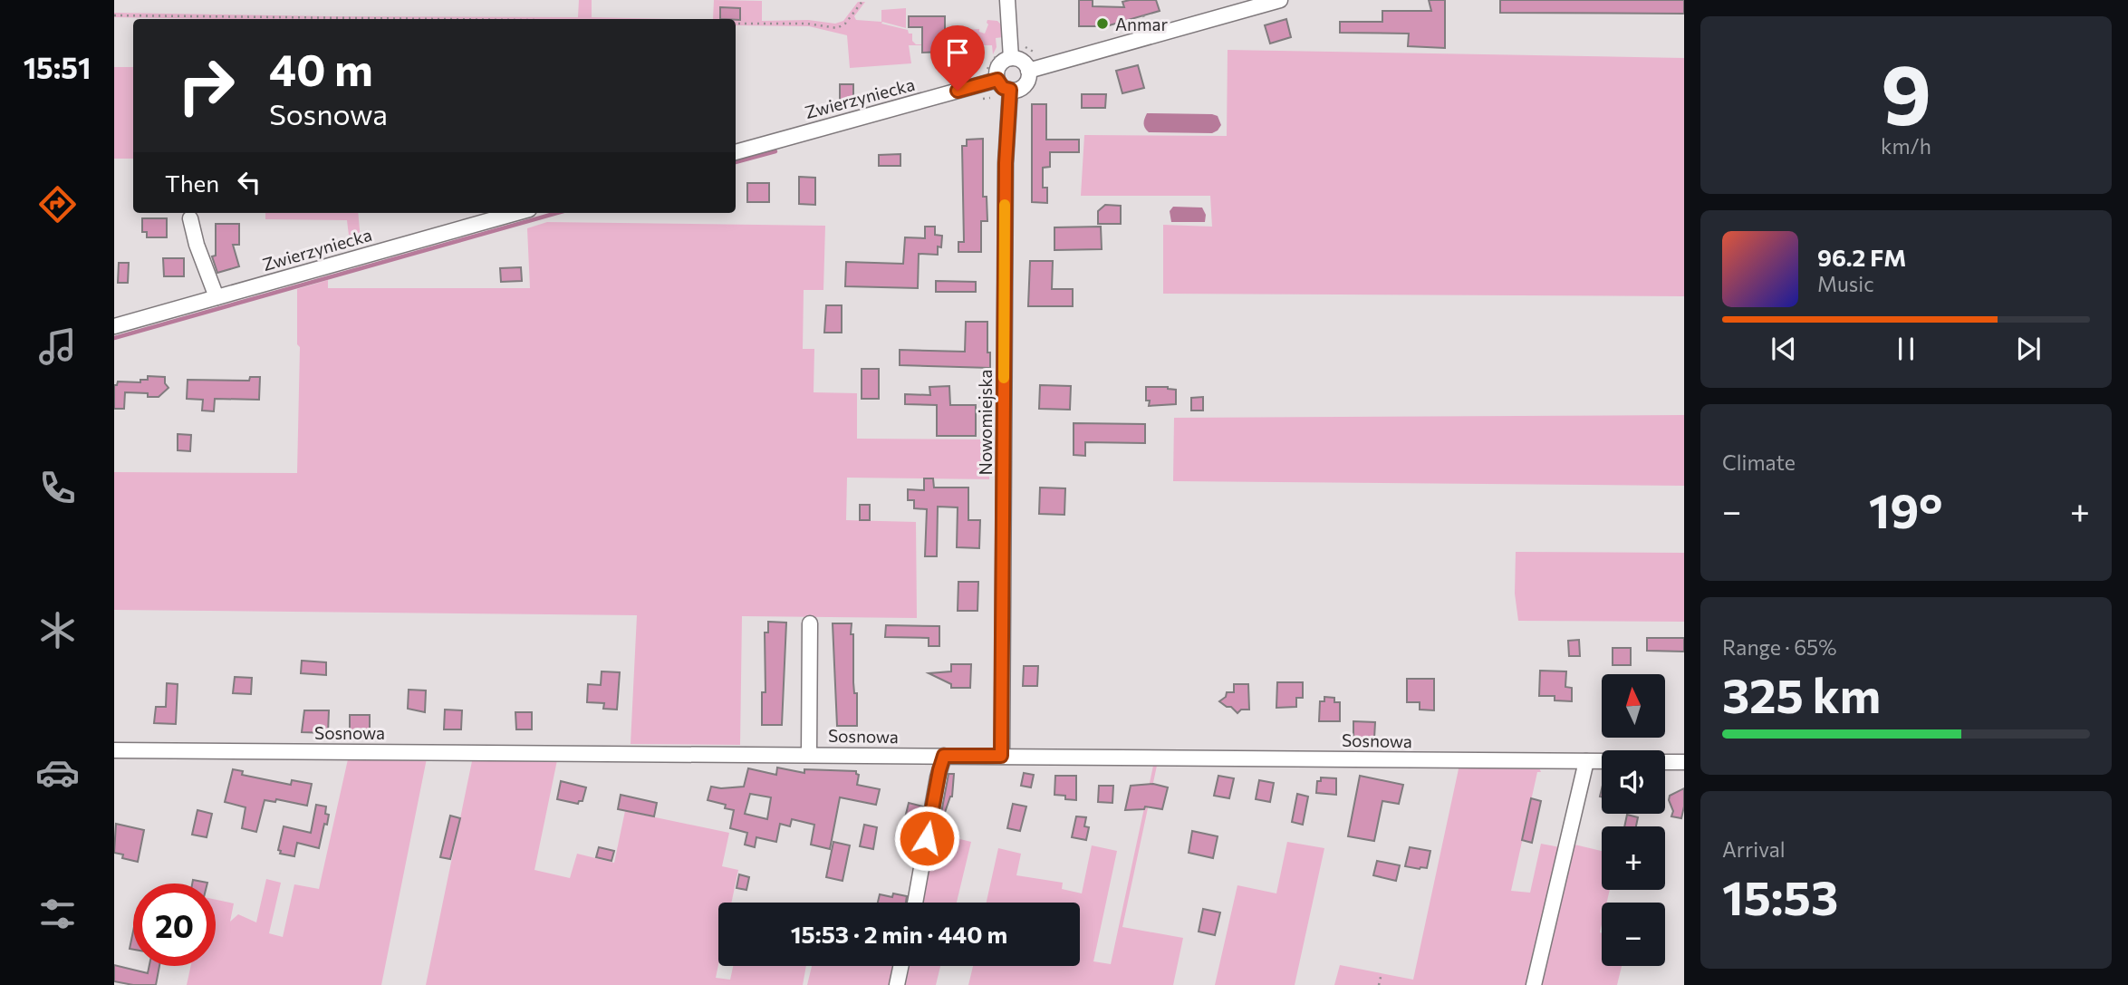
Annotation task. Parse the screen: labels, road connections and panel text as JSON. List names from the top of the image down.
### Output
{
  "streets": {
    "street": ["Zwierzyniecka", "Nowomiejska", "Sosnowa"]
  },
  "crossings": [
    ["Zwierzyniecka", "Nowomiejska"],
    ["Nowomiejska", "Sosnowa"]
  ],
  "places": ["Anmar"],
  "north": "top",
  "page": {
    "tabs": "15:51",
    "tile": [
      ["9", "km/h"],
      "Climate",
      ["Range · 65%", "325 km"],
      ["Arrival", "15:53"]
    ],
    "turn": ["40 m", "Sosnowa"],
    "then": "Then",
    "song": ["96.2 FM", "Music"],
    "heat": ["−", "19°", "+"],
    "map_buttons": ["+", "−"],
    "limit": "20",
    "trip": "15:53 · 2 min · 440 m"
  }
}
